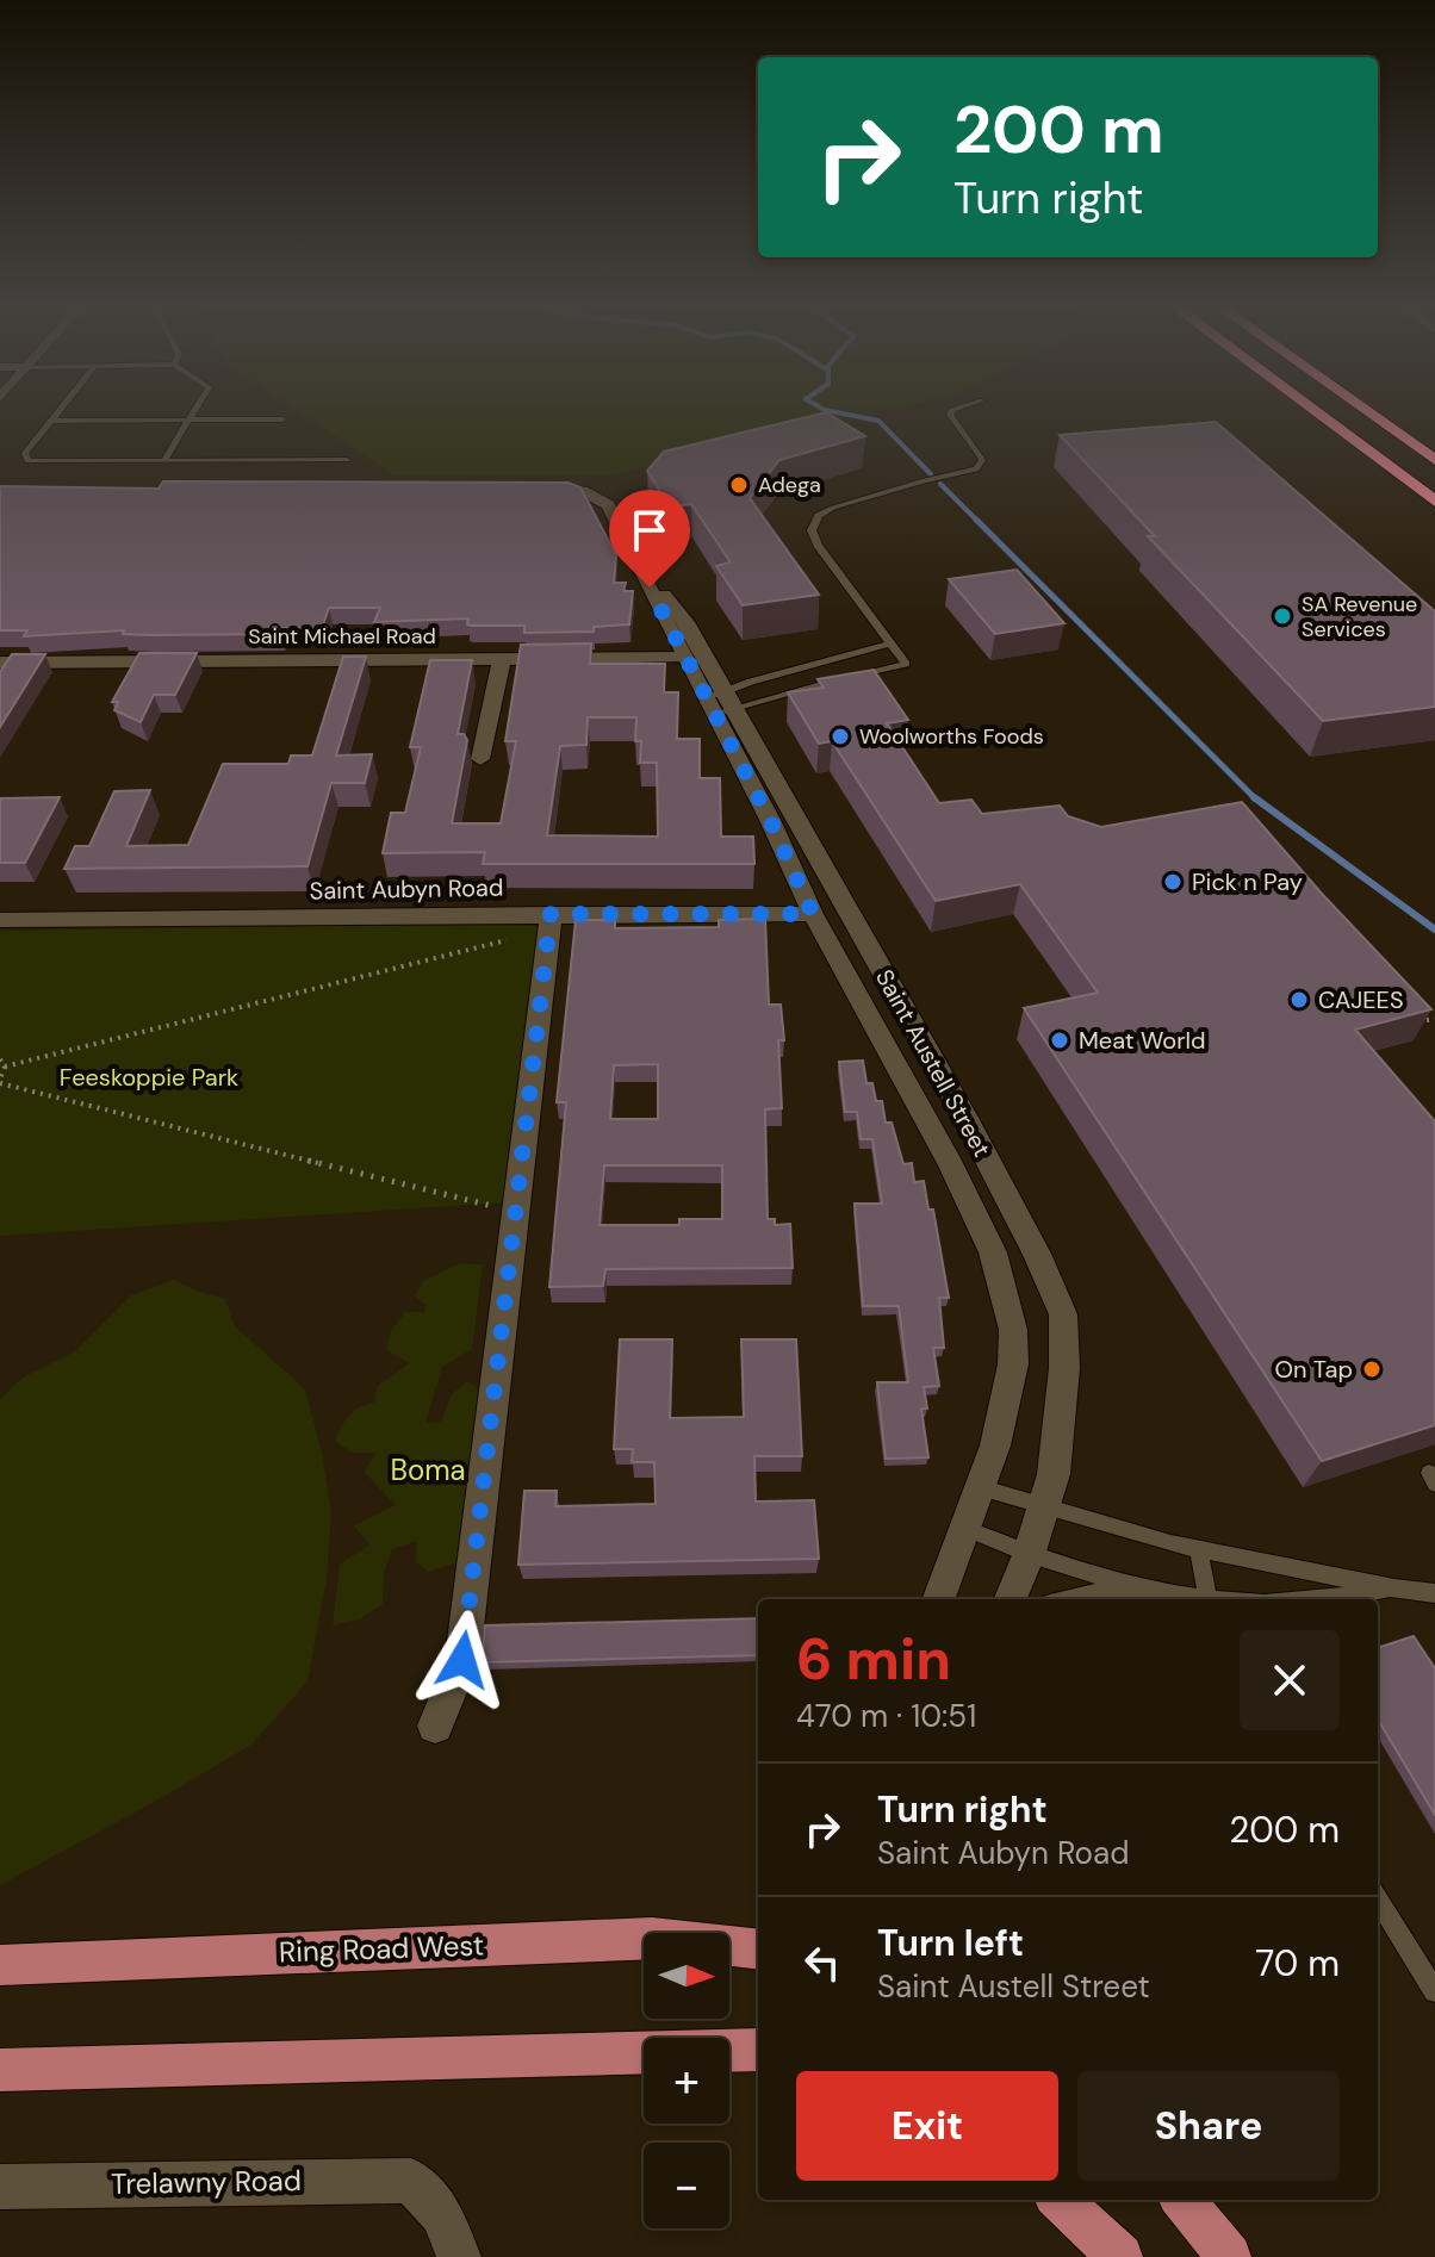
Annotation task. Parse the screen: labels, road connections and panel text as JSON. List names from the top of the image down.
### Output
{
  "streets": {
    "main road": ["Ring Road West"],
    "street": [
      "Saint Michael Road",
      "Saint Aubyn Road",
      "Saint Austell Street",
      "Trelawny Road"
    ]
  },
  "crossings": [
    ["Saint Michael Road", "Saint Austell Street"],
    ["Saint Aubyn Road", "Saint Austell Street"]
  ],
  "parks": ["Feeskoppie Park", "Boma"],
  "places": [
    "Adega",
    "SA Revenue Services",
    "Woolworths Foods",
    "Pick n Pay",
    "CAJEES",
    "Meat World",
    "On Tap"
  ],
  "north": "right",
  "page": {
    "turn": ["200 m", "Turn right"],
    "heading": ["6 min", "470 m · 10:51"],
    "list": [
      {
        "name": "Turn right",
        "note": "Saint Aubyn Road",
        "value": "200 m"
      },
      {
        "name": "Turn left",
        "note": "Saint Austell Street",
        "value": "70 m"
      }
    ],
    "map_buttons": ["+", "−"],
    "buttons": ["Exit", "Share"]
  }
}
